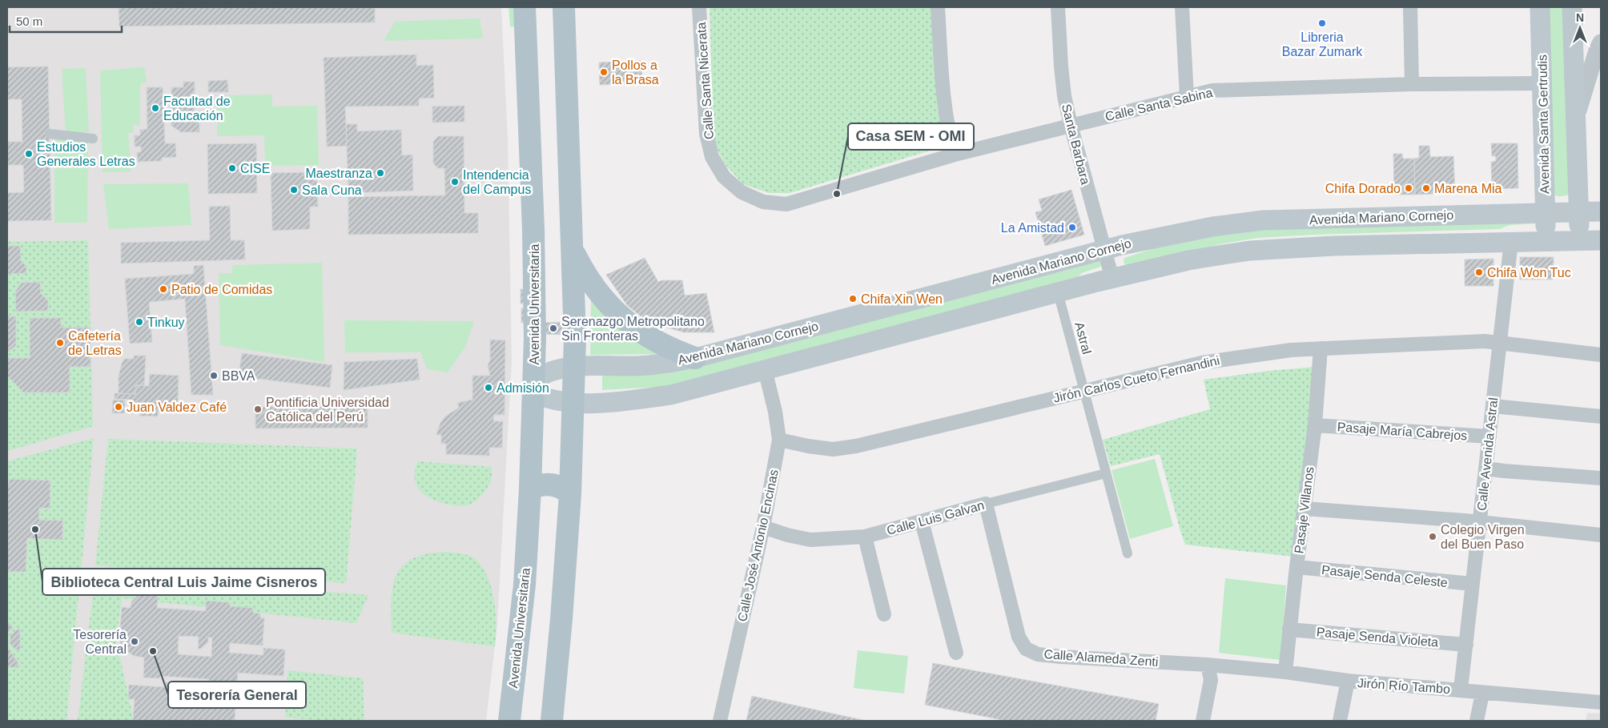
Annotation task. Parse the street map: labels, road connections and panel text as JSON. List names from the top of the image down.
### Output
{
  "streets": {
    "main road": ["Avenida Santa Gertrudis", "Avenida Mariano Cornejo", "Avenida Universitaria"],
    "street": [
      "Calle Santa Nicerata",
      "Calle Santa Sabina",
      "Santa Barbara",
      "Astral",
      "Jirón Carlos Cueto Fernandini",
      "Pasaje María Cabrejos",
      "Calle Avenida Astral",
      "Pasaje Villanos",
      "Calle Luis Galvan",
      "Calle José Antonio Encinas",
      "Pasaje Senda Celeste",
      "Pasaje Senda Violeta",
      "Calle Alameda Zenti",
      "Jirón Río Tambo"
    ]
  },
  "crossings": [
    ["Calle Santa Nicerata", "Calle Santa Sabina"],
    ["Calle Santa Sabina", "Avenida Santa Gertrudis"],
    ["Calle Santa Sabina", "Santa Barbara"],
    ["Avenida Santa Gertrudis", "Avenida Mariano Cornejo"],
    ["Santa Barbara", "Avenida Mariano Cornejo"],
    ["Avenida Mariano Cornejo", "Avenida Universitaria"],
    ["Astral", "Jirón Carlos Cueto Fernandini"],
    ["Astral", "Calle Luis Galvan"],
    ["Jirón Carlos Cueto Fernandini", "Calle Avenida Astral"],
    ["Jirón Carlos Cueto Fernandini", "Pasaje Villanos"],
    ["Jirón Carlos Cueto Fernandini", "Calle José Antonio Encinas"],
    ["Pasaje María Cabrejos", "Calle Avenida Astral"],
    ["Pasaje María Cabrejos", "Pasaje Villanos"],
    ["Calle Avenida Astral", "Pasaje Senda Celeste"],
    ["Calle Avenida Astral", "Pasaje Senda Violeta"],
    ["Calle Avenida Astral", "Jirón Río Tambo"],
    ["Pasaje Villanos", "Pasaje Senda Celeste"],
    ["Pasaje Villanos", "Pasaje Senda Violeta"],
    ["Pasaje Villanos", "Jirón Río Tambo"],
    ["Calle Luis Galvan", "Calle José Antonio Encinas"],
    ["Calle Luis Galvan", "Calle Alameda Zenti"],
    ["Calle Alameda Zenti", "Jirón Río Tambo"]
  ],
  "places": [
    "Libreria Bazar Zumark",
    "Pollos a la Brasa",
    "Facultad de Educación",
    "Estudios Generales Letras",
    "CISE",
    "Maestranza",
    "Intendencia del Campus",
    "Chifa Dorado",
    "Marena Mia",
    "Sala Cuna",
    "Casa SEM - OMI",
    "La Amistad",
    "Chifa Won Tuc",
    "Patio de Comidas",
    "Chifa Xin Wen",
    "Tinkuy",
    "Serenazgo Metropolitano Sin Fronteras",
    "Cafetería de Letras",
    "BBVA",
    "Admisión",
    "Juan Valdez Café",
    "Pontificia Universidad Católica del Perú",
    "Biblioteca Central Luis Jaime Cisneros",
    "Colegio Virgen del Buen Paso",
    "Tesorería Central",
    "Tesorería General"
  ],
  "scale_bar": "50 m",
  "north": "top"
}
